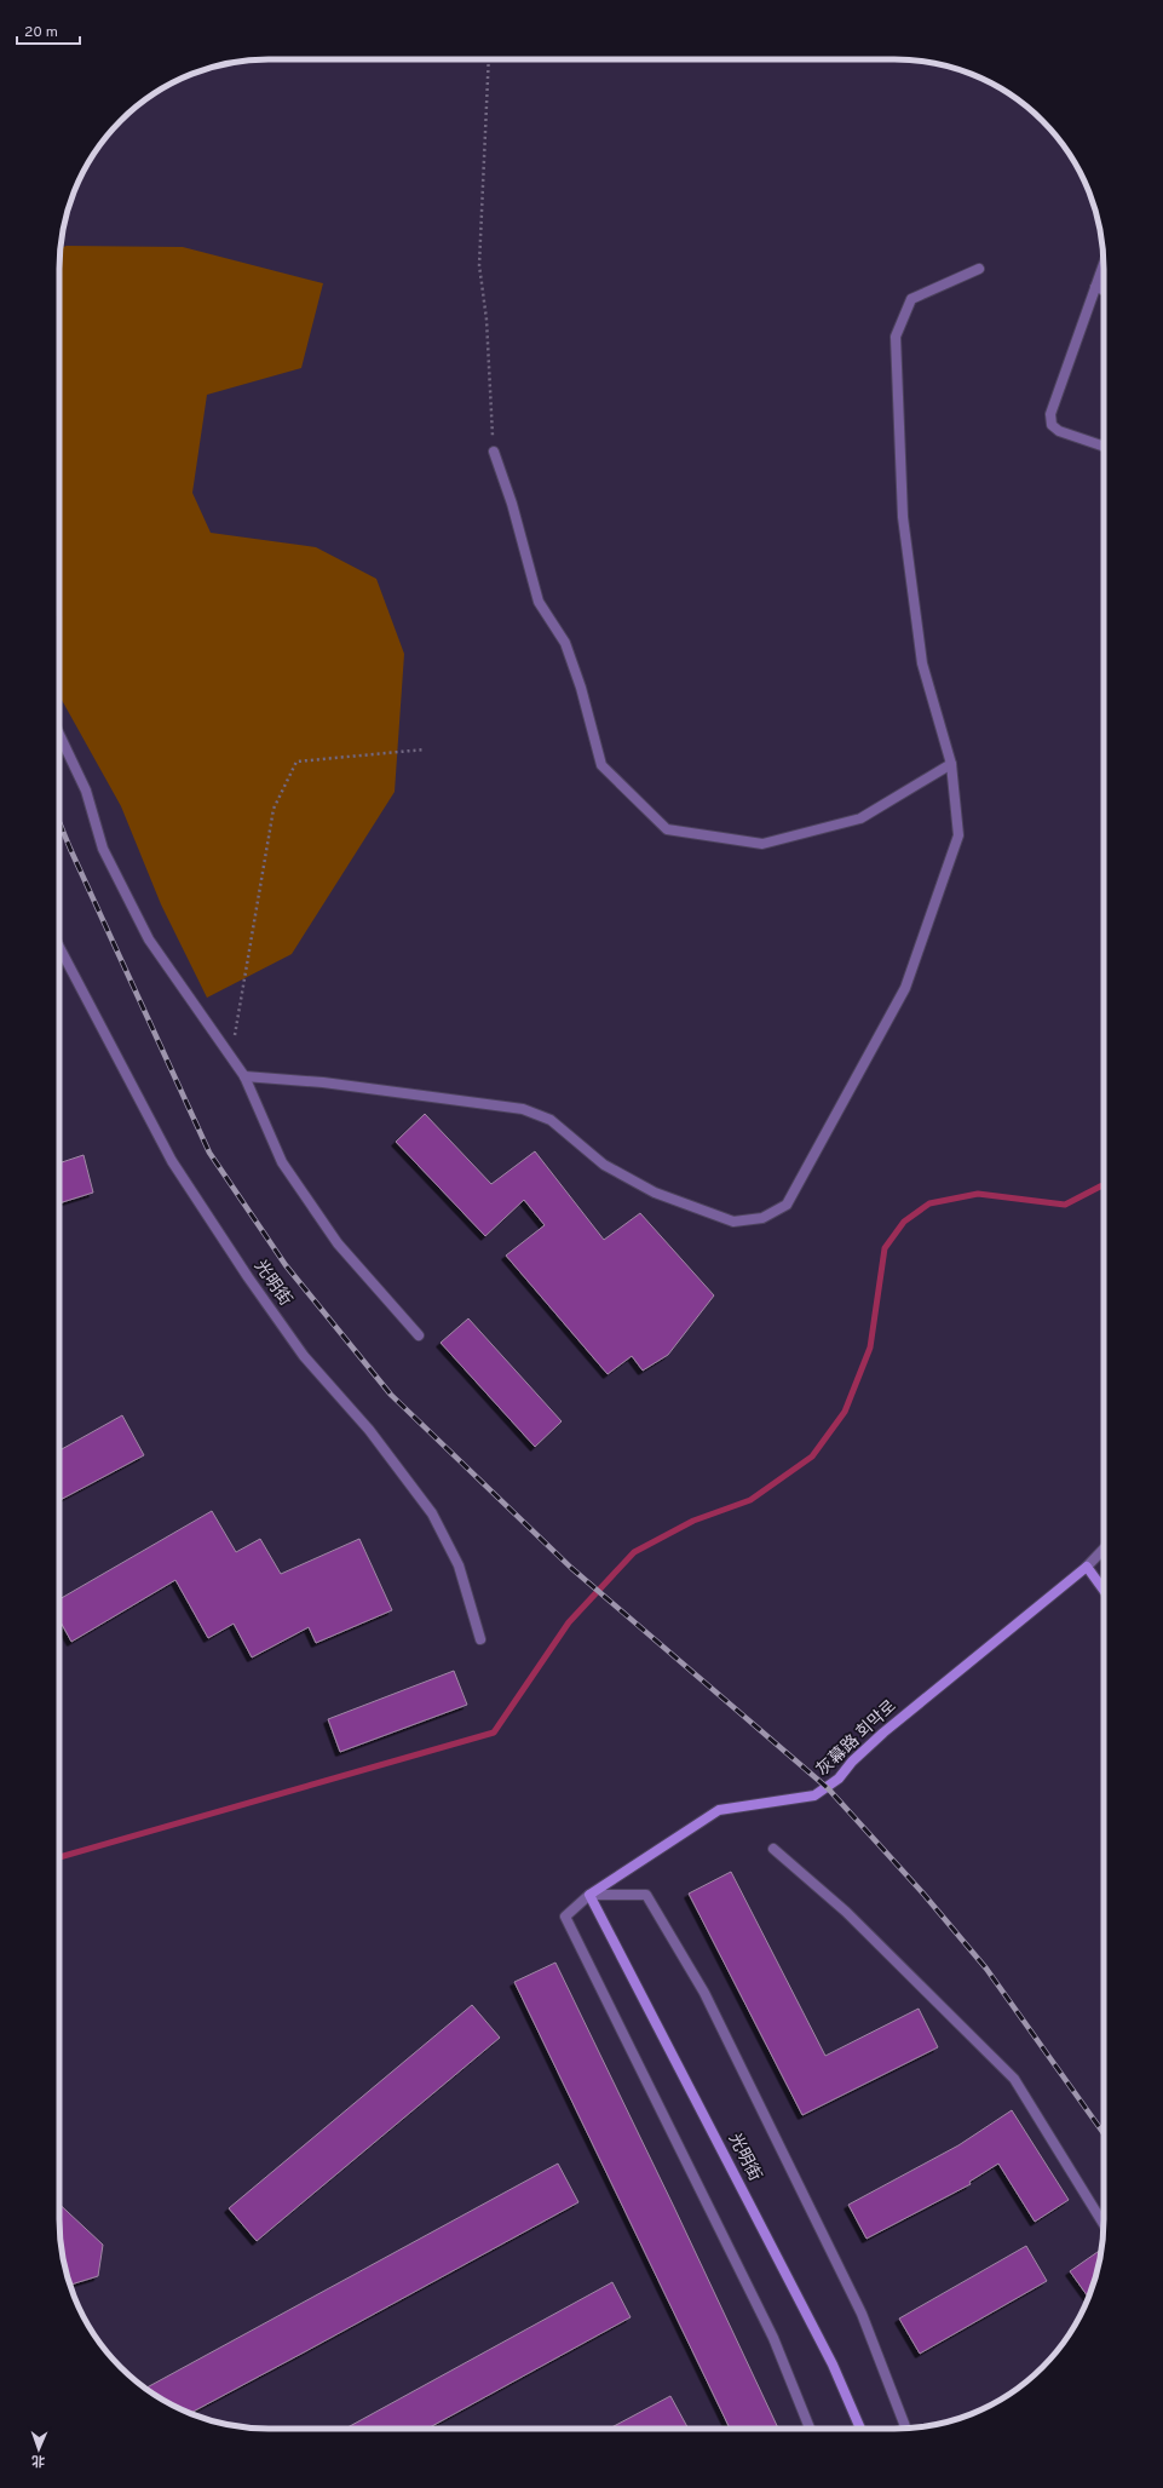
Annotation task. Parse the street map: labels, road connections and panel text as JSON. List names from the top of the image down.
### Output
{
  "streets": {
    "main road": ["光明街", "灰幕路 회막로"]
  },
  "crossings": [
    ["光明街", "灰幕路 회막로"]
  ],
  "scale_bar": "20 m",
  "north": "bottom"
}
